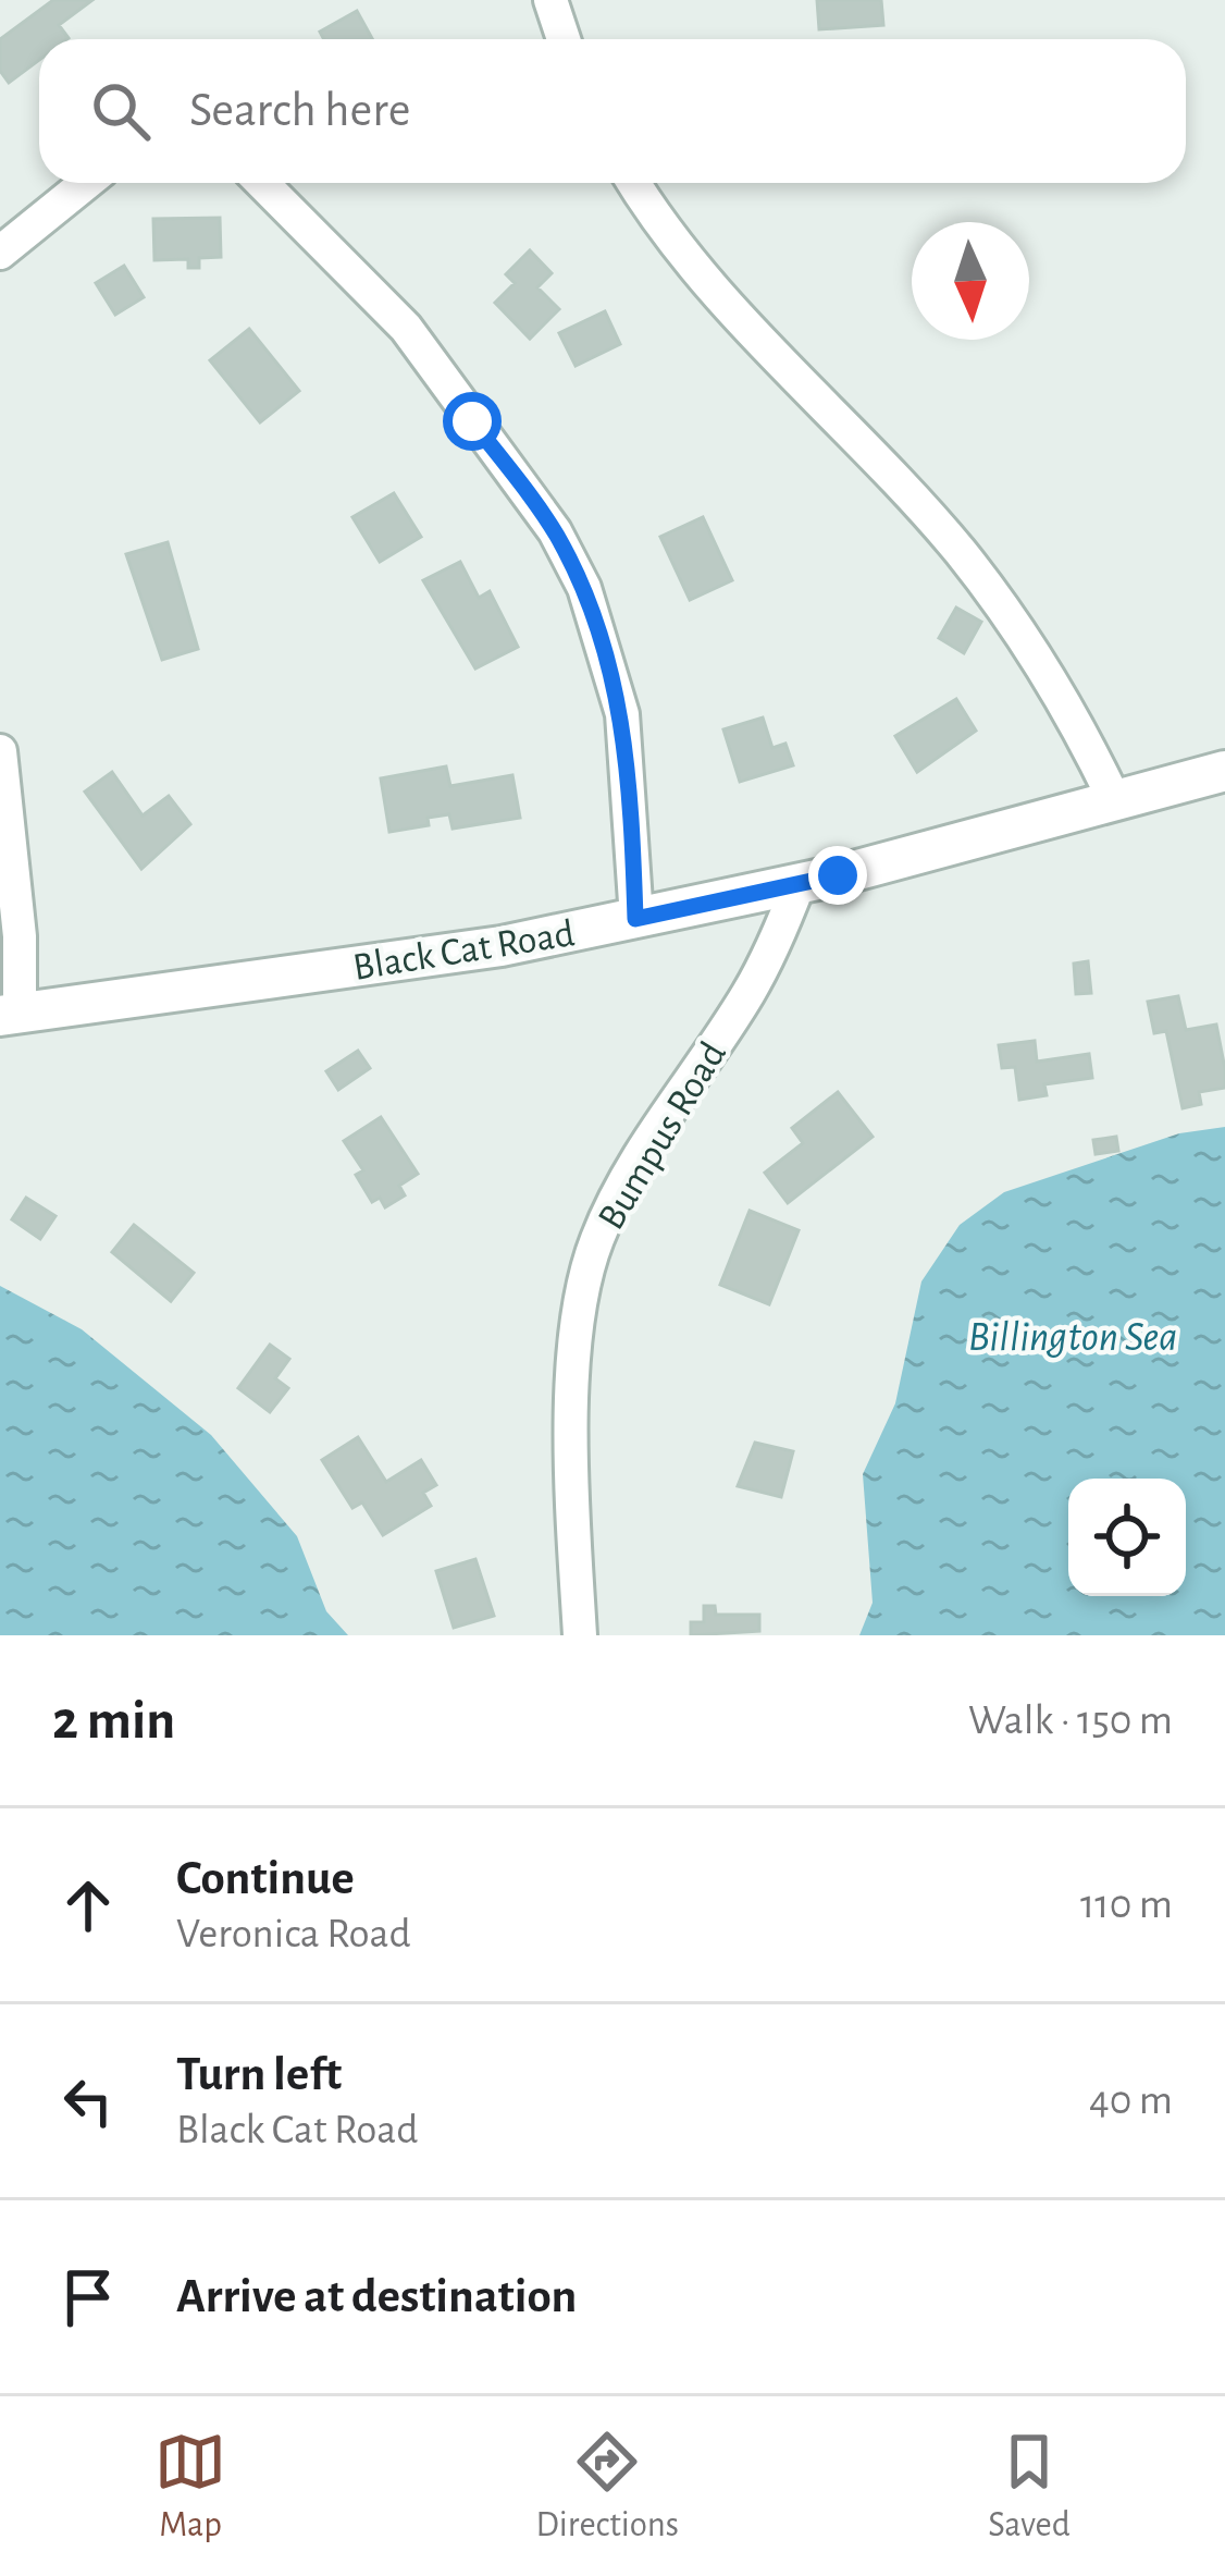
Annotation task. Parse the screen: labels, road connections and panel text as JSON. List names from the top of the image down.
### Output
{
  "streets": {
    "street": ["Black Cat Road", "Bumpus Road"]
  },
  "crossings": [
    ["Black Cat Road", "Bumpus Road"]
  ],
  "water": ["Billington Sea"],
  "north": "bottom",
  "page": {
    "search": "Search here",
    "heading": ["2 min", "Walk · 150 m"],
    "list": [
      ["Continue", "Veronica Road", "110 m"],
      ["Turn left", "Black Cat Road", "40 m"],
      "Arrive at destination"
    ],
    "nav": ["Map", "Directions", "Saved"]
  }
}
